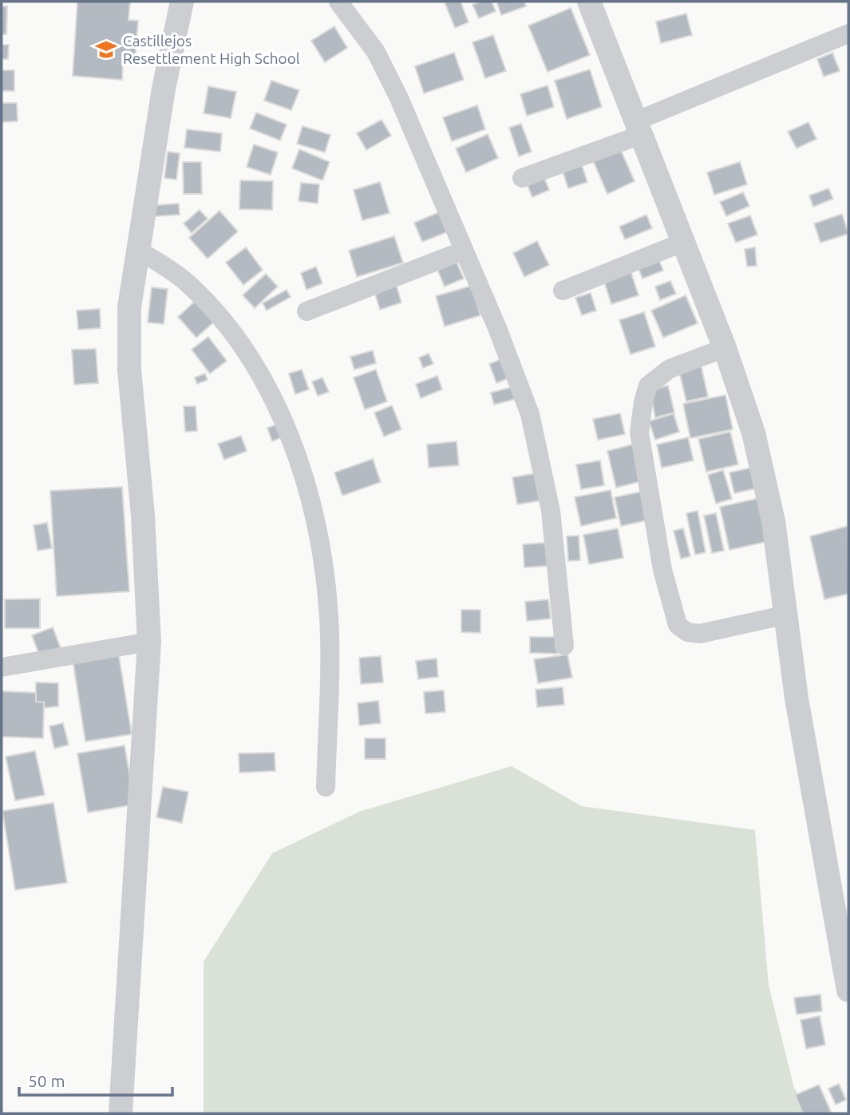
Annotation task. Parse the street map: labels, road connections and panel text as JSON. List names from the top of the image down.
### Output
{
  "places": {
    "school or university": ["Castillejos Resettlement High School"]
  },
  "scale_bar": "50 m"
}
